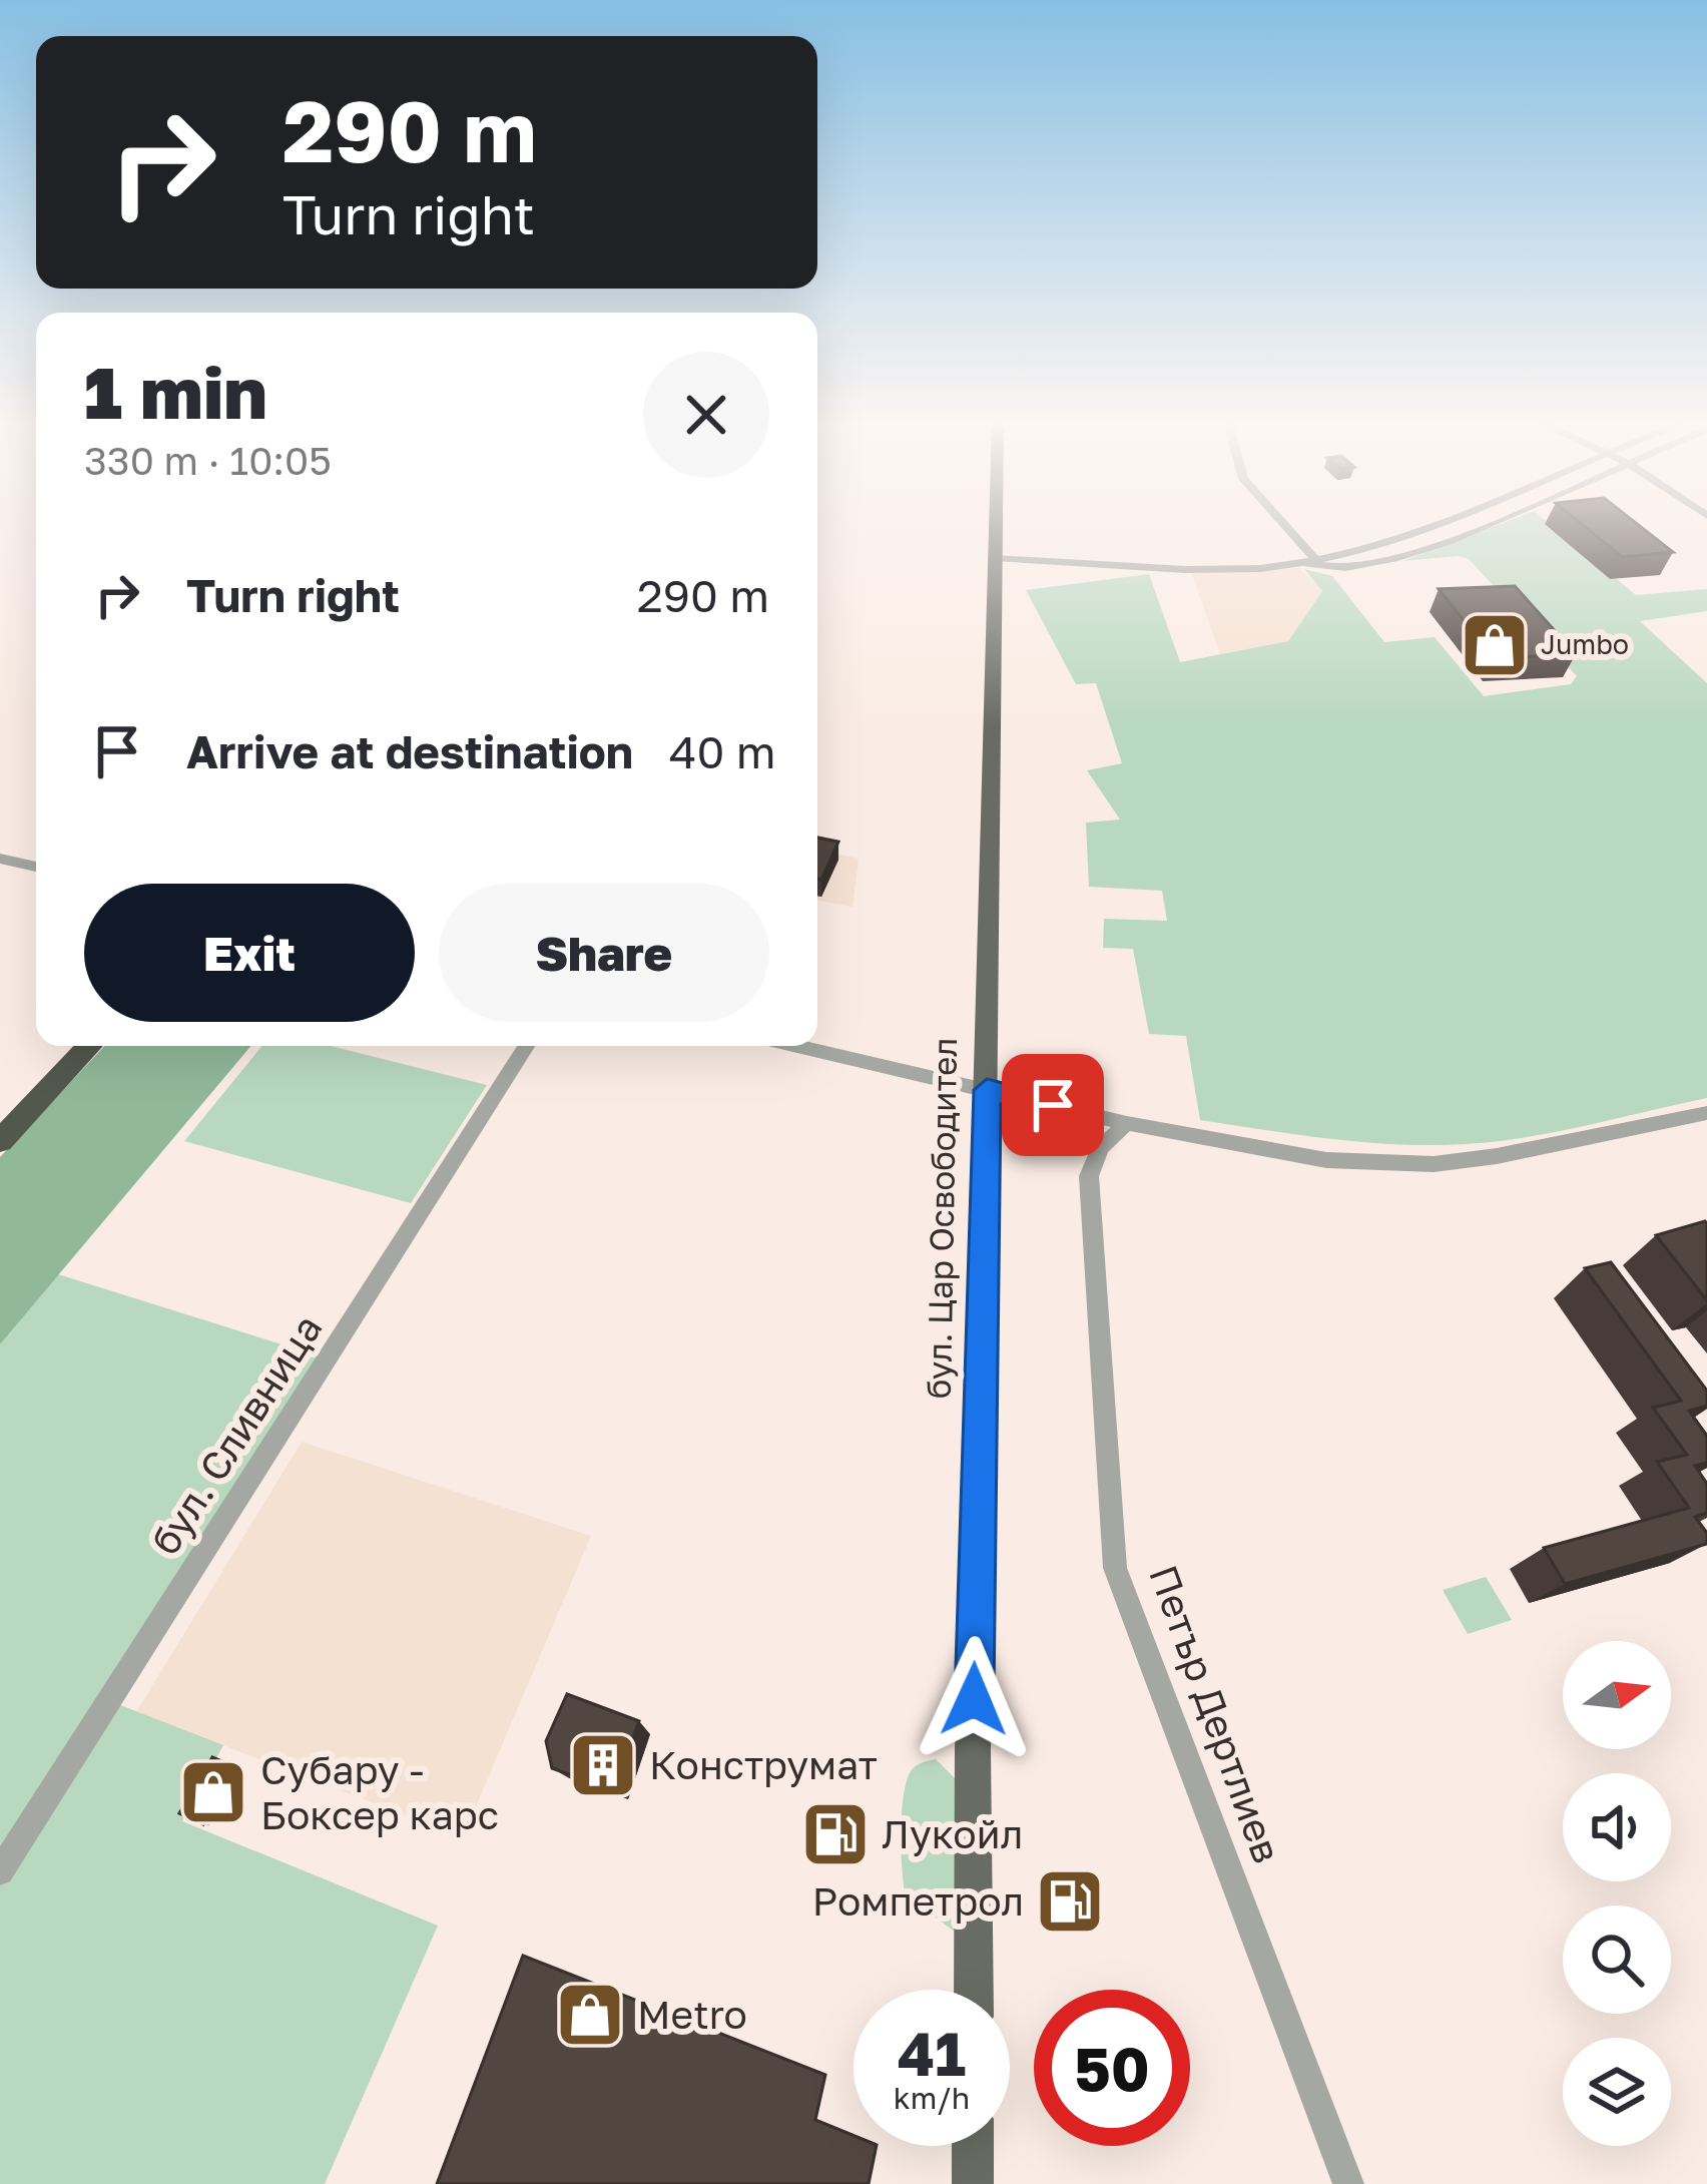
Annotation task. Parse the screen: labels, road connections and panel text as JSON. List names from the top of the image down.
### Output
{
  "streets": {
    "main road": ["бул. Цар Освободител"],
    "street": ["бул. Сливница", "Петър Дертлиев"]
  },
  "places": {
    "shop": ["Jumbo", "Субару - Боксер карс", "Metro"],
    "building": ["Конструмат"],
    "fuel station": ["Лукойл", "Ромпетрол"]
  },
  "north": "right",
  "page": {
    "turn": ["290 m", "Turn right"],
    "heading": ["1 min", "330 m · 10:05"],
    "list": [
      {
        "name": "Turn right",
        "value": "290 m"
      },
      {
        "name": "Arrive at destination",
        "value": "40 m"
      }
    ],
    "buttons": ["Exit", "Share"],
    "speed": "41 km/h",
    "limit": "50"
  }
}
